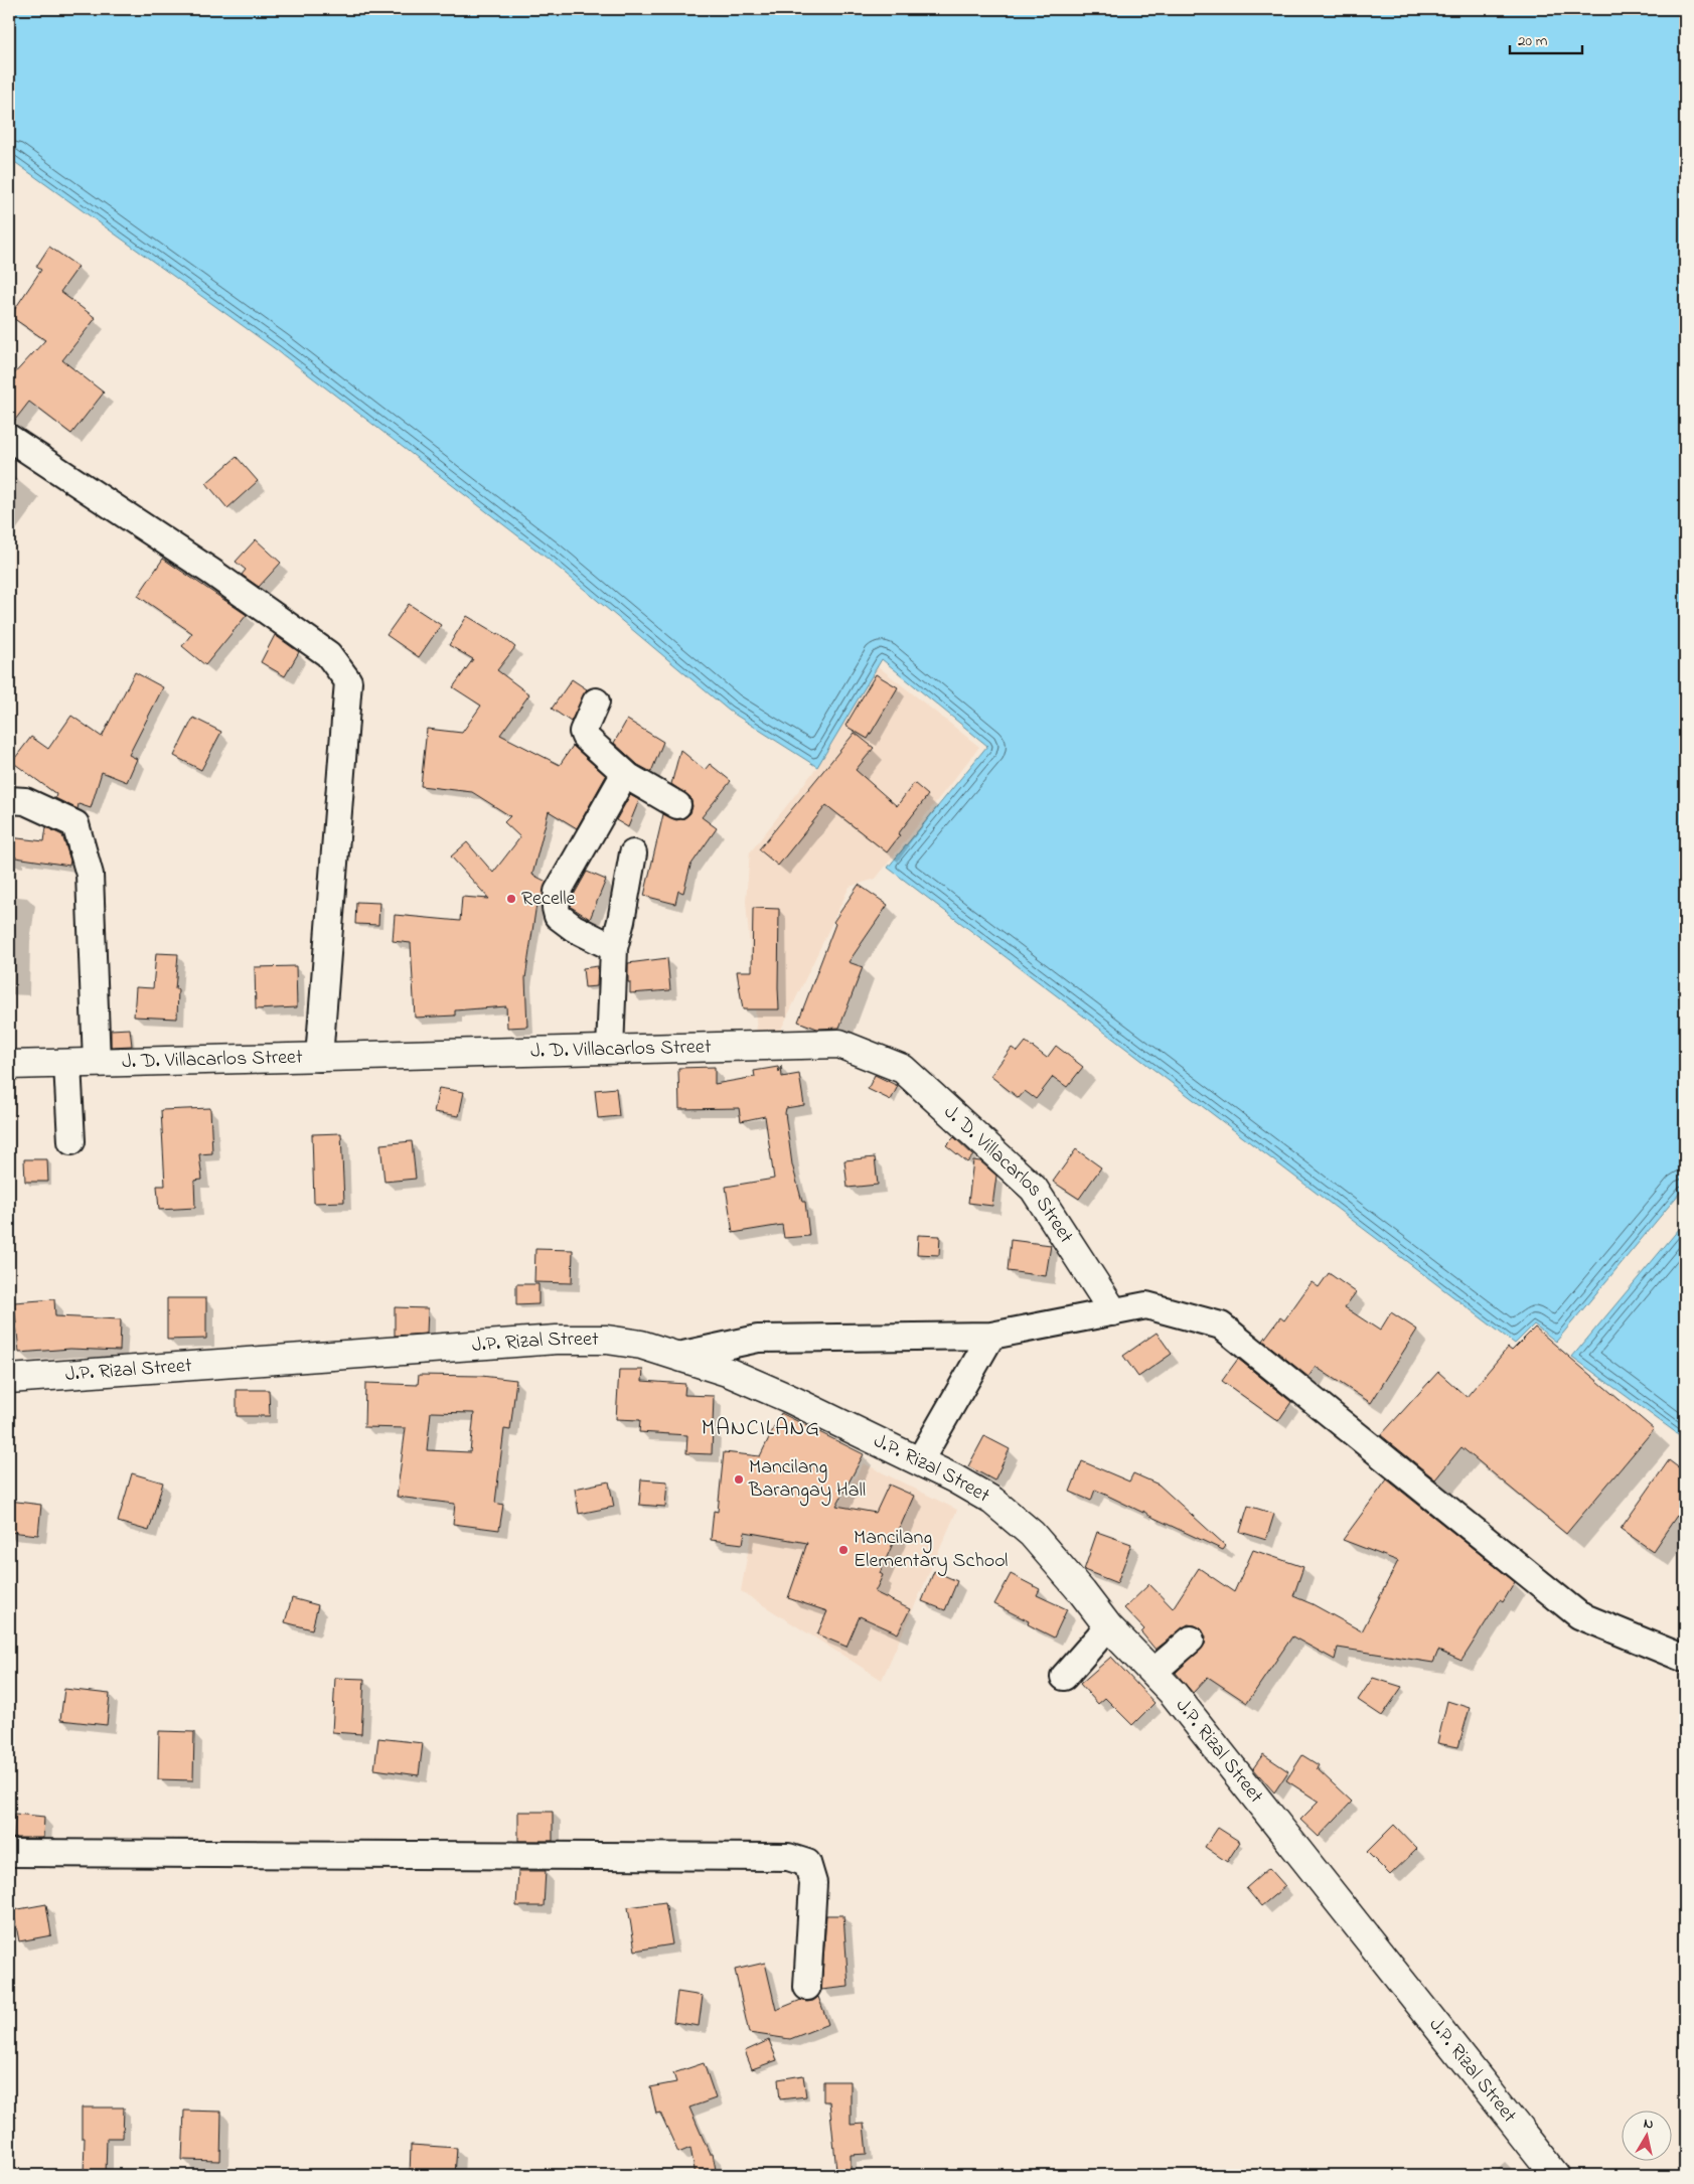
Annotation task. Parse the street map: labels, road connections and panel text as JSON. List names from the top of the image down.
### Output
{
  "streets": {
    "main road": ["J. D. Villacarlos Street", "J.P. Rizal Street"]
  },
  "districts": ["MANCILANG"],
  "places": ["Recelle", "Mancilang Barangay Hall", "Mancilang Elementary School"],
  "scale_bar": "20 m",
  "north": "top"
}
